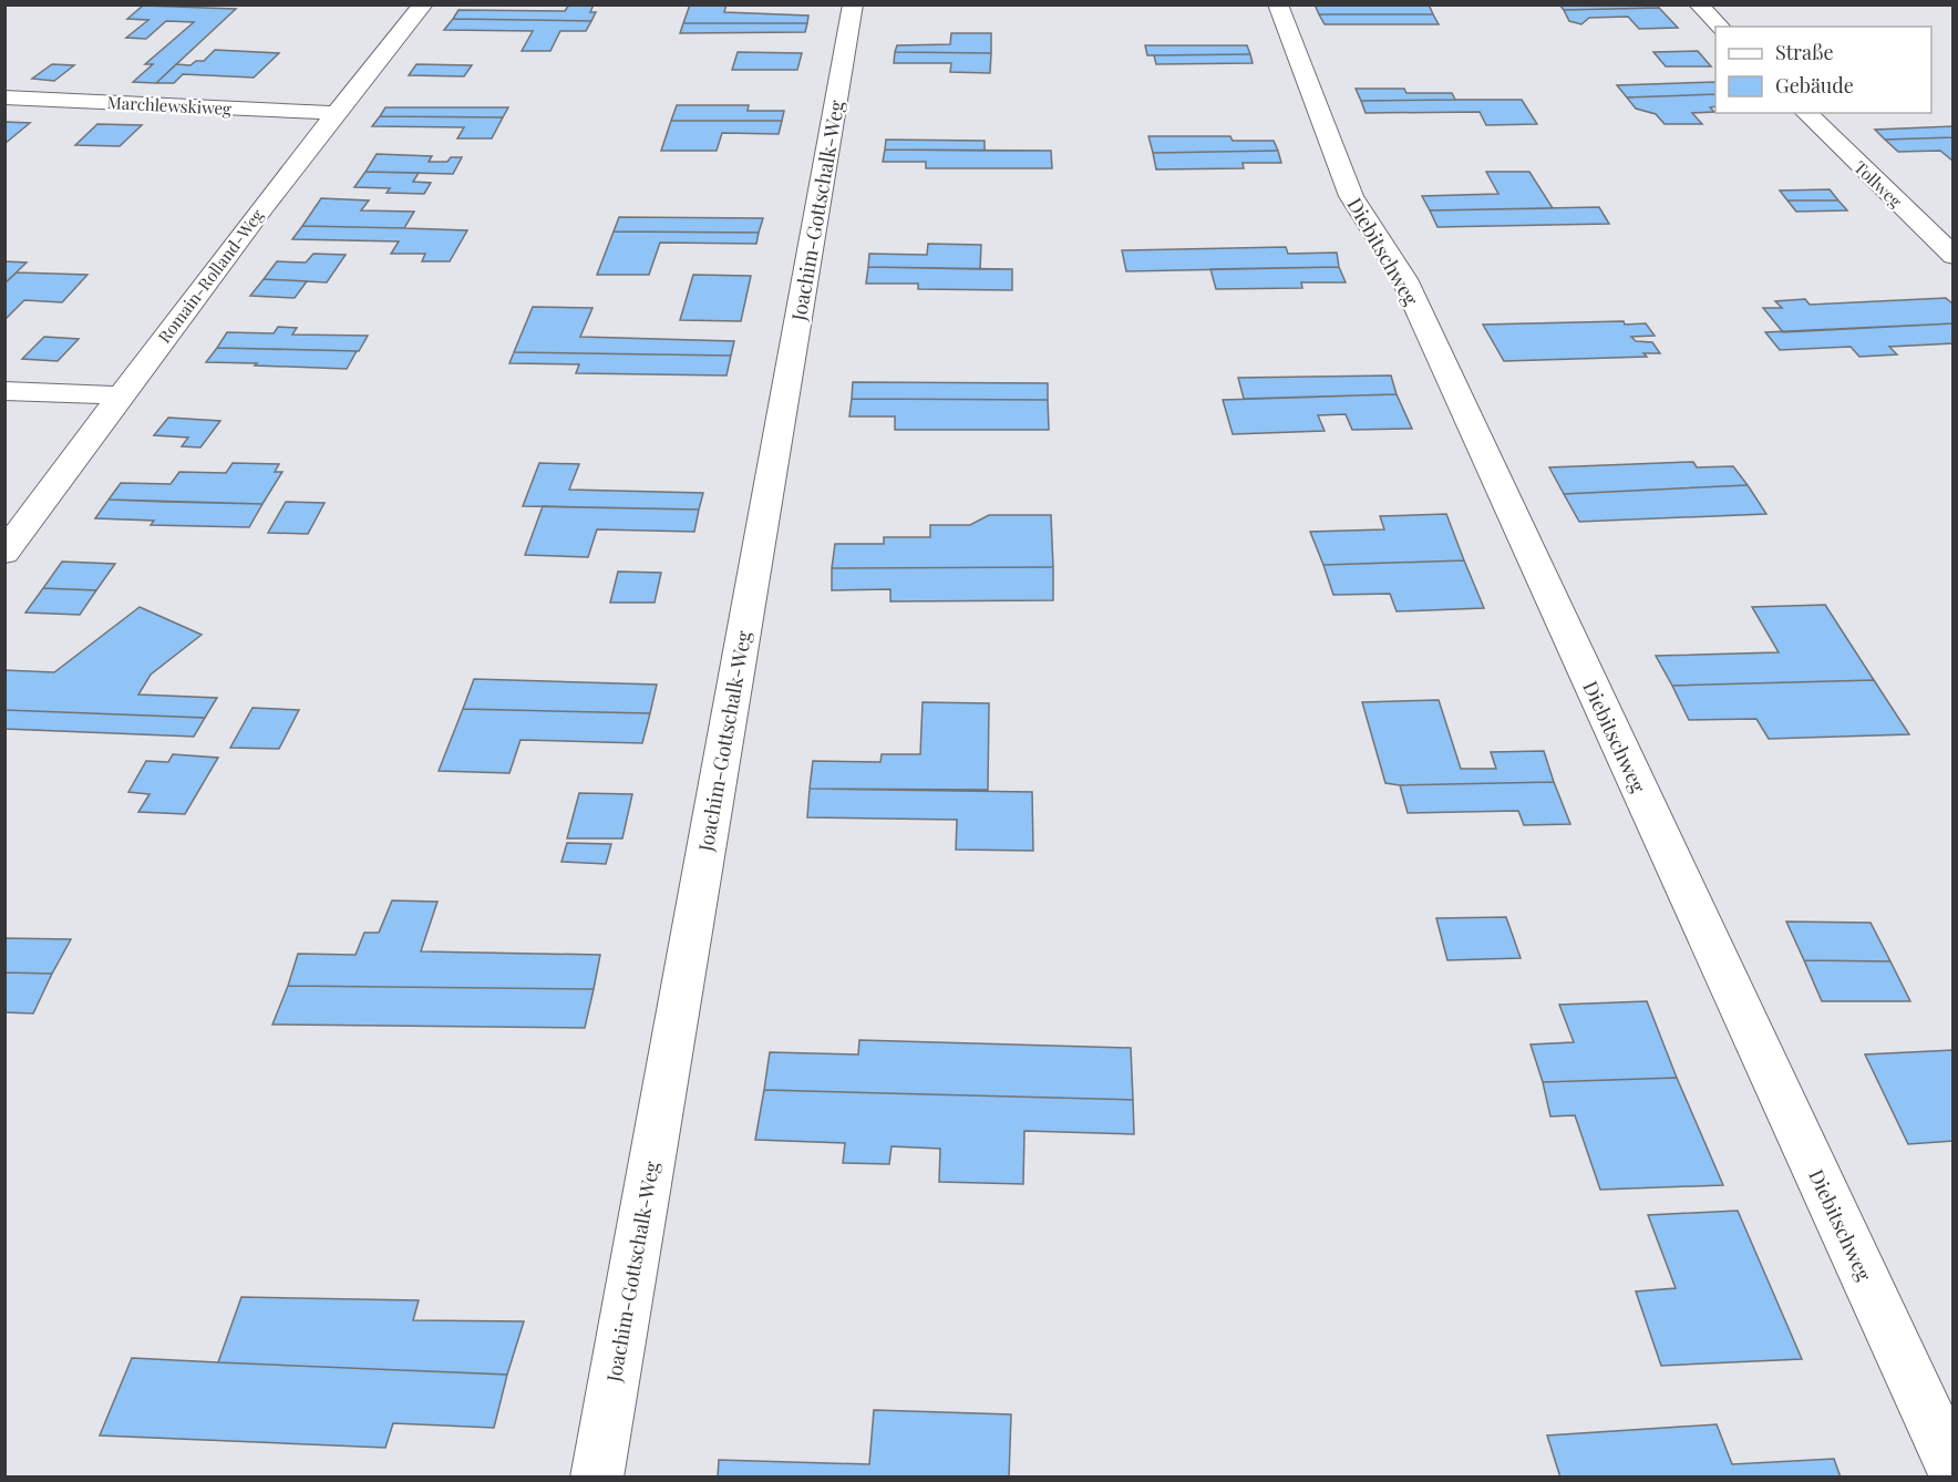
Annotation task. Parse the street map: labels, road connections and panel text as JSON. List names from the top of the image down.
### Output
{
  "streets": {
    "street": [
      "Marchlewskiweg",
      "Tollweg",
      "Joachim-Gottschalk-Weg",
      "Diebitschweg",
      "Romain-Rolland-Weg"
    ]
  },
  "crossings": [
    ["Marchlewskiweg", "Romain-Rolland-Weg"]
  ],
  "legend": ["Straße", "Gebäude"]
}
